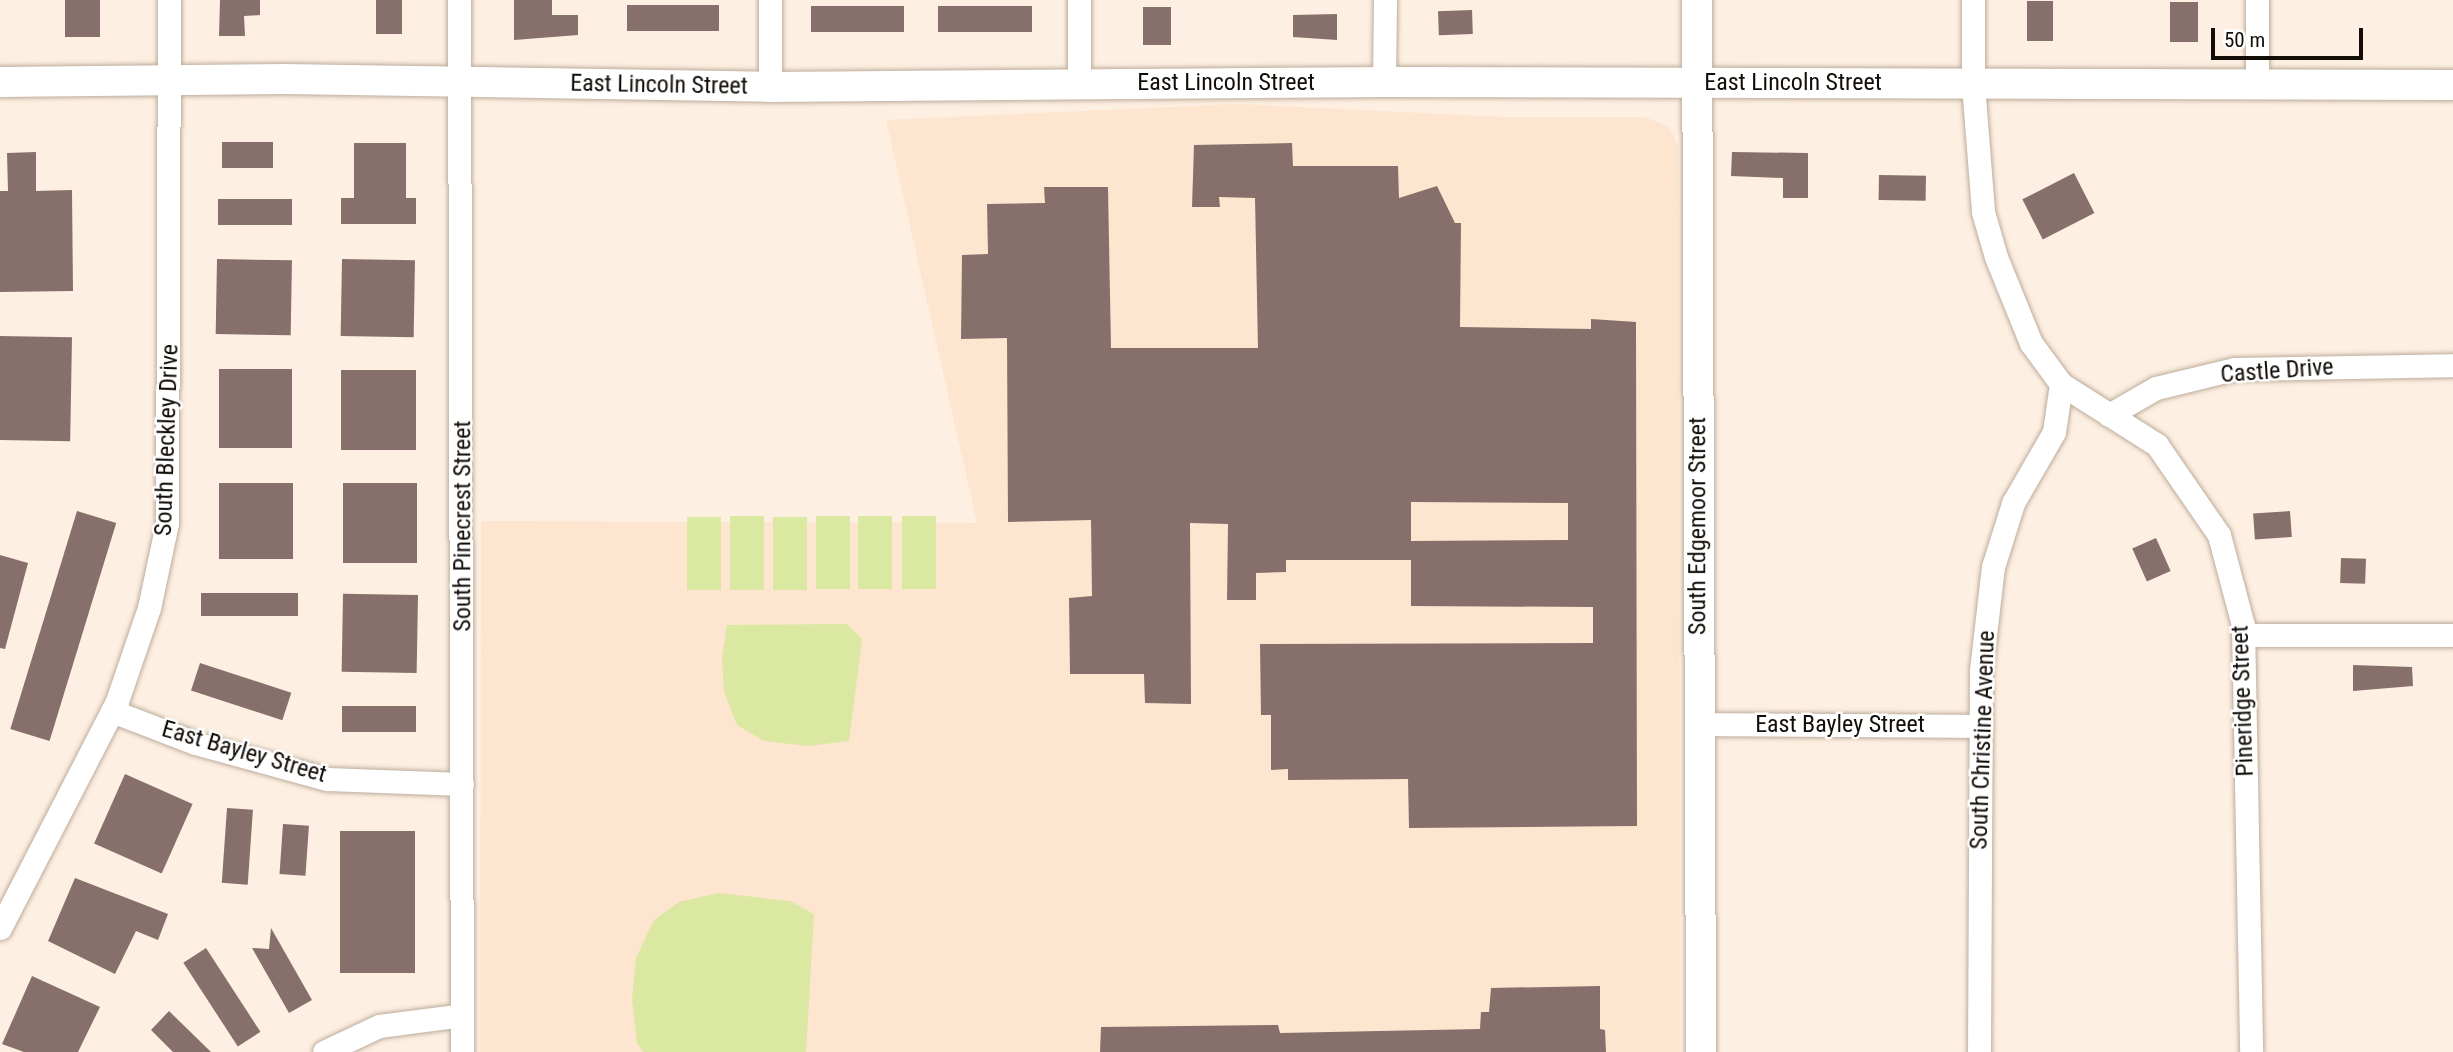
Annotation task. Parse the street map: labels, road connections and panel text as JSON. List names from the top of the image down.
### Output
{
  "streets": {
    "street": [
      "East Lincoln Street",
      "Castle Drive",
      "South Bleckley Drive",
      "South Pinecrest Street",
      "South Edgemoor Street",
      "Pineridge Street",
      "East Bayley Street",
      "South Christine Avenue"
    ]
  },
  "crossings": [
    ["East Lincoln Street", "South Bleckley Drive"],
    ["East Lincoln Street", "South Pinecrest Street"],
    ["East Lincoln Street", "South Edgemoor Street"],
    ["Castle Drive", "Pineridge Street"],
    ["South Bleckley Drive", "East Bayley Street"],
    ["South Pinecrest Street", "East Bayley Street"],
    ["South Edgemoor Street", "East Bayley Street"],
    ["Pineridge Street", "South Christine Avenue"],
    ["East Bayley Street", "South Christine Avenue"]
  ],
  "scale_bar": "50 m"
}
